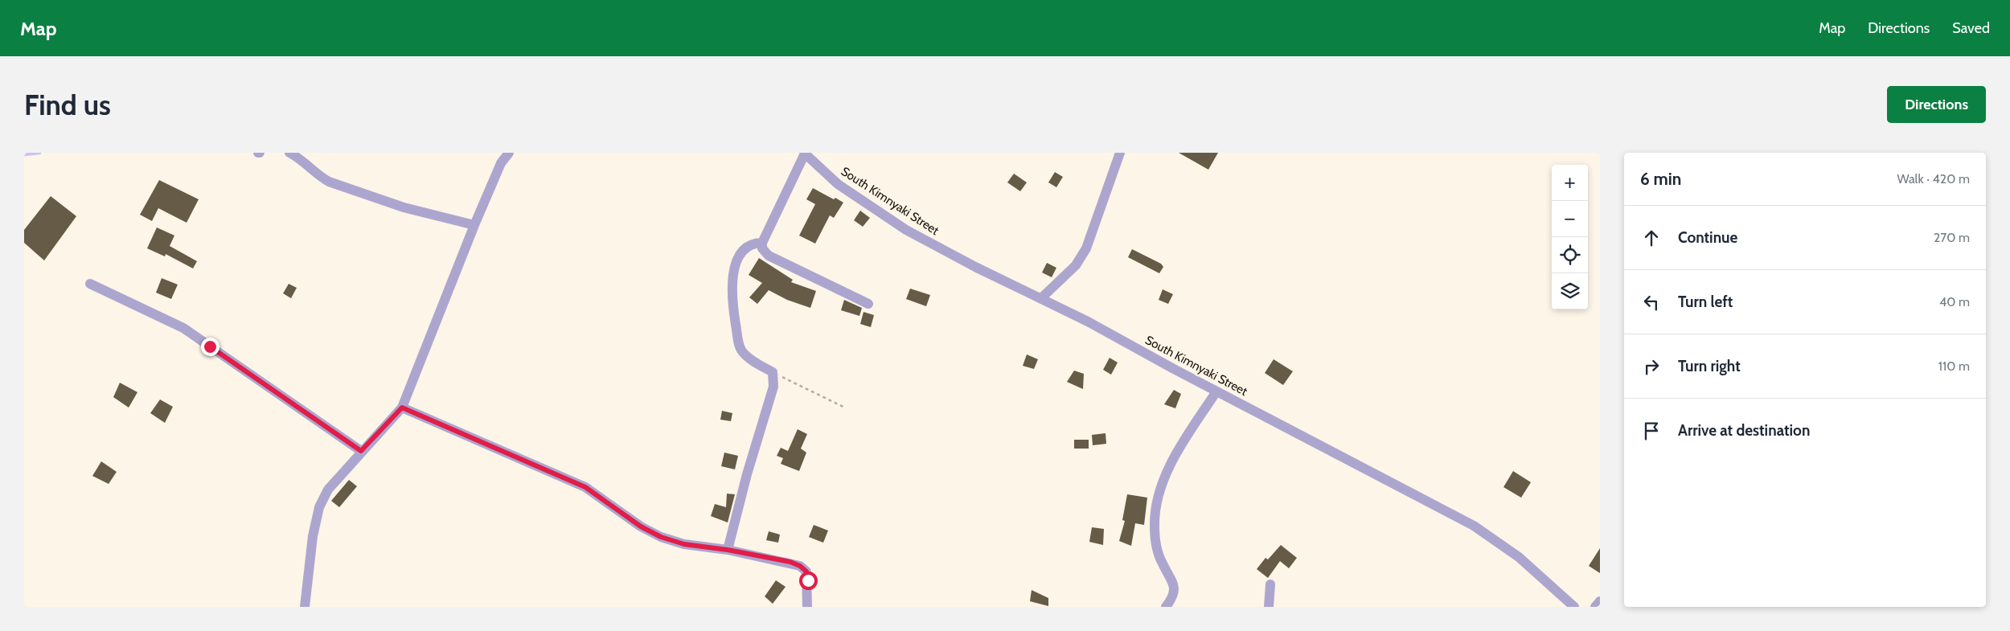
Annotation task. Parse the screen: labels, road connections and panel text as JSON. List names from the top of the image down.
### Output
{
  "streets": {
    "street": ["South Kimnyaki Street"]
  },
  "page": {
    "header": "Map",
    "nav": ["Map", "Directions", "Saved"],
    "buttons": "Directions",
    "title": "Find us",
    "heading": ["6 min", "Walk · 420 m"],
    "map_buttons": ["+", "−"],
    "list": [
      ["Continue", "270 m"],
      ["Turn left", "40 m"],
      ["Turn right", "110 m"],
      "Arrive at destination"
    ]
  }
}
